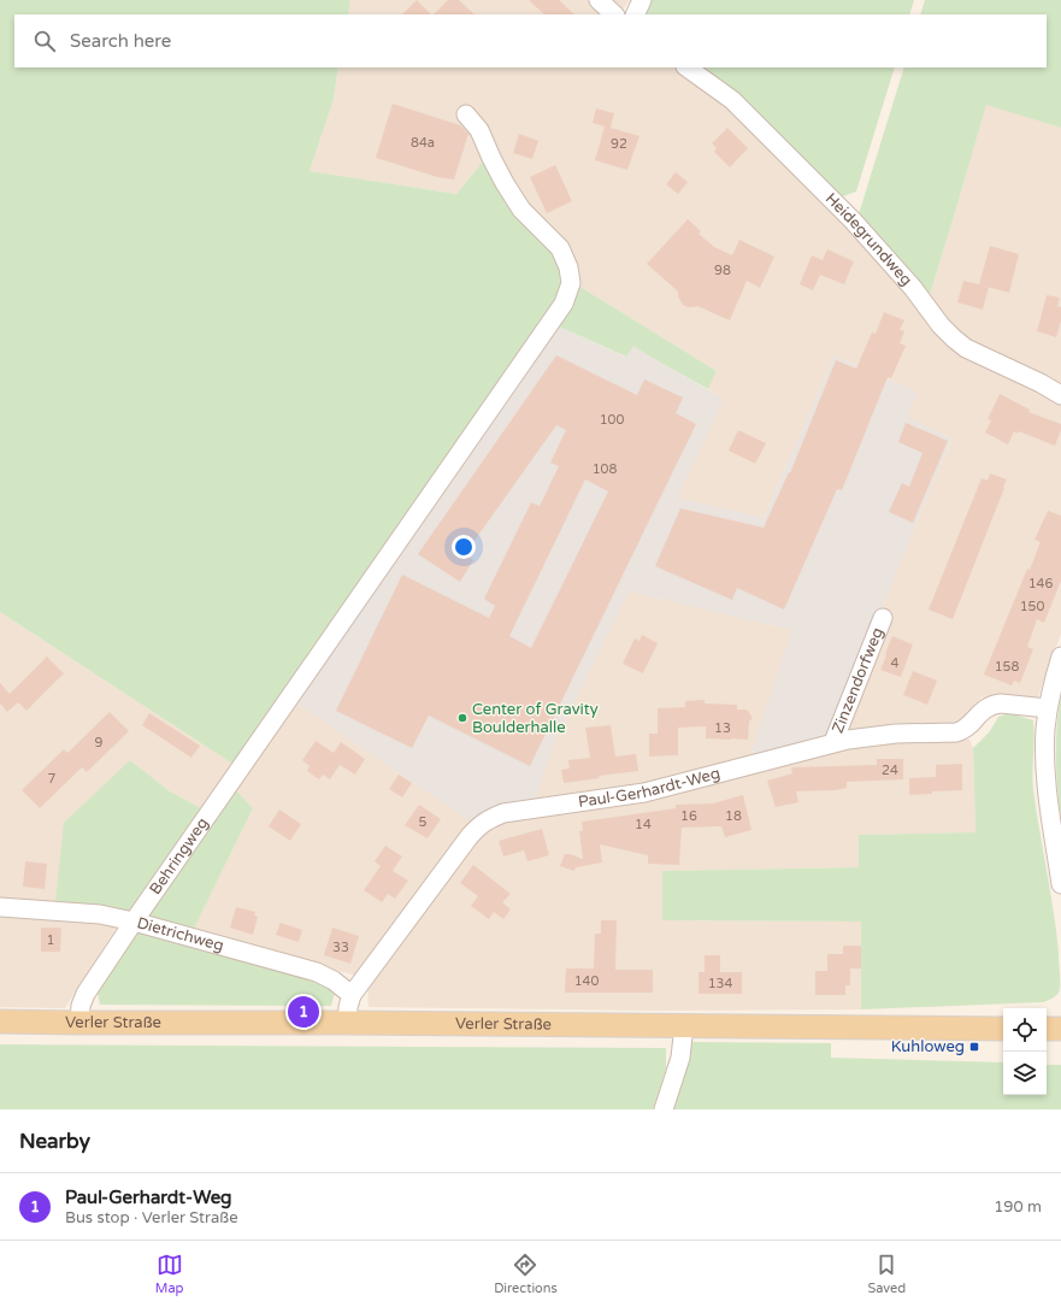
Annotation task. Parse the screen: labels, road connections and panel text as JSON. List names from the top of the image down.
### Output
{
  "streets": {
    "main road": ["Verler Straße"],
    "street": [
      "Heidegrundweg",
      "Zinzendorfweg",
      "Paul-Gerhardt-Weg",
      "Behringweg",
      "Dietrichweg"
    ]
  },
  "crossings": [
    ["Zinzendorfweg", "Paul-Gerhardt-Weg"],
    ["Paul-Gerhardt-Weg", "Dietrichweg"],
    ["Paul-Gerhardt-Weg", "Verler Straße"],
    ["Behringweg", "Dietrichweg"],
    ["Behringweg", "Verler Straße"]
  ],
  "places": {
    "other": ["Center of Gravity Boulderhalle"],
    "transit": ["Kuhloweg"]
  },
  "house_numbers": [
    "84a",
    "92",
    "98",
    "100",
    "108",
    "146",
    "150",
    "4",
    "158",
    "13",
    "9",
    "24",
    "7",
    "16",
    "18",
    "5",
    "14",
    "1",
    "33",
    "140",
    "134"
  ],
  "page": {
    "search": "Search here",
    "pins": "1",
    "heading": "Nearby",
    "list": [
      {
        "mark": "1",
        "name": "Paul-Gerhardt-Weg",
        "note": "Bus stop · Verler Straße",
        "value": "190 m"
      }
    ],
    "nav": ["Map", "Directions", "Saved"]
  }
}
